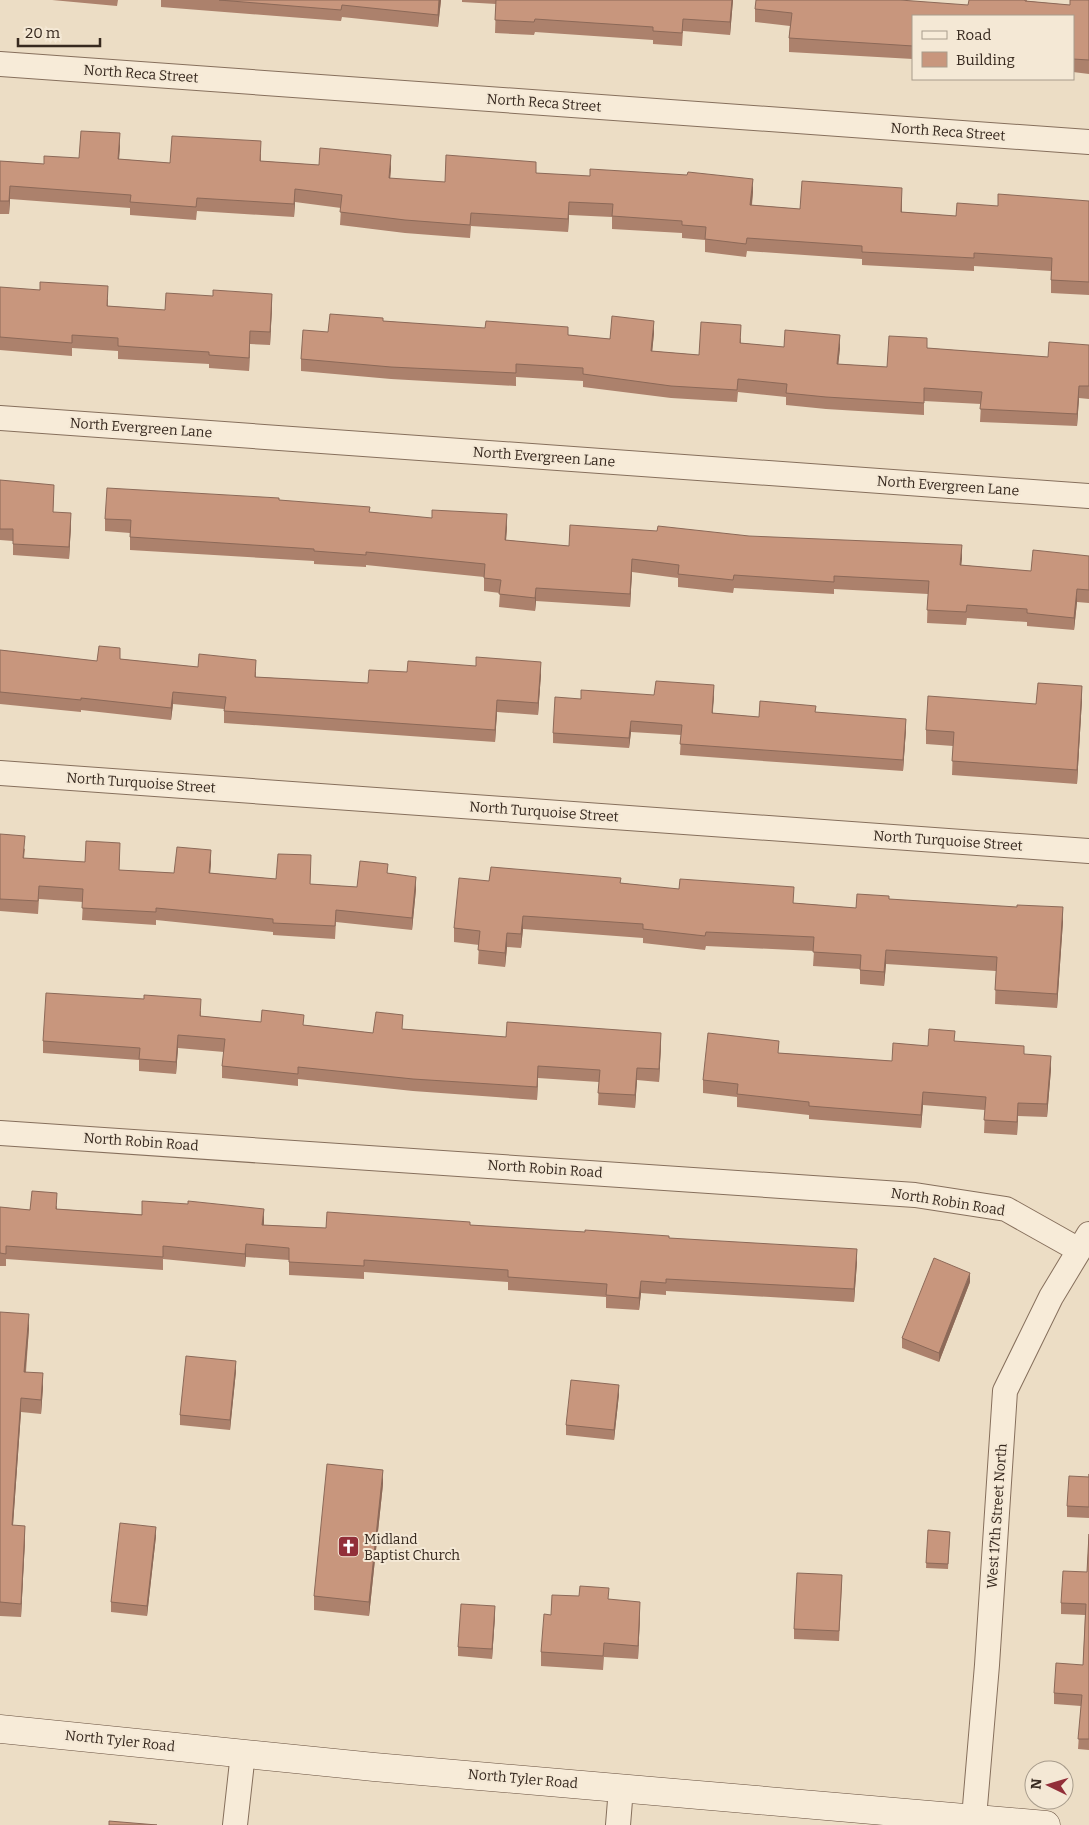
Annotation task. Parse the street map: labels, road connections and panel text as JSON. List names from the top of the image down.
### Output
{
  "streets": {
    "main road": ["North Tyler Road"],
    "street": [
      "North Reca Street",
      "North Evergreen Lane",
      "North Turquoise Street",
      "North Robin Road",
      "West 17th Street North"
    ]
  },
  "crossings": [
    ["North Robin Road", "West 17th Street North"],
    ["West 17th Street North", "North Tyler Road"]
  ],
  "places": {
    "church": ["Midland Baptist Church"]
  },
  "legend": ["Road", "Building"],
  "scale_bar": "20 m",
  "north": "left"
}
